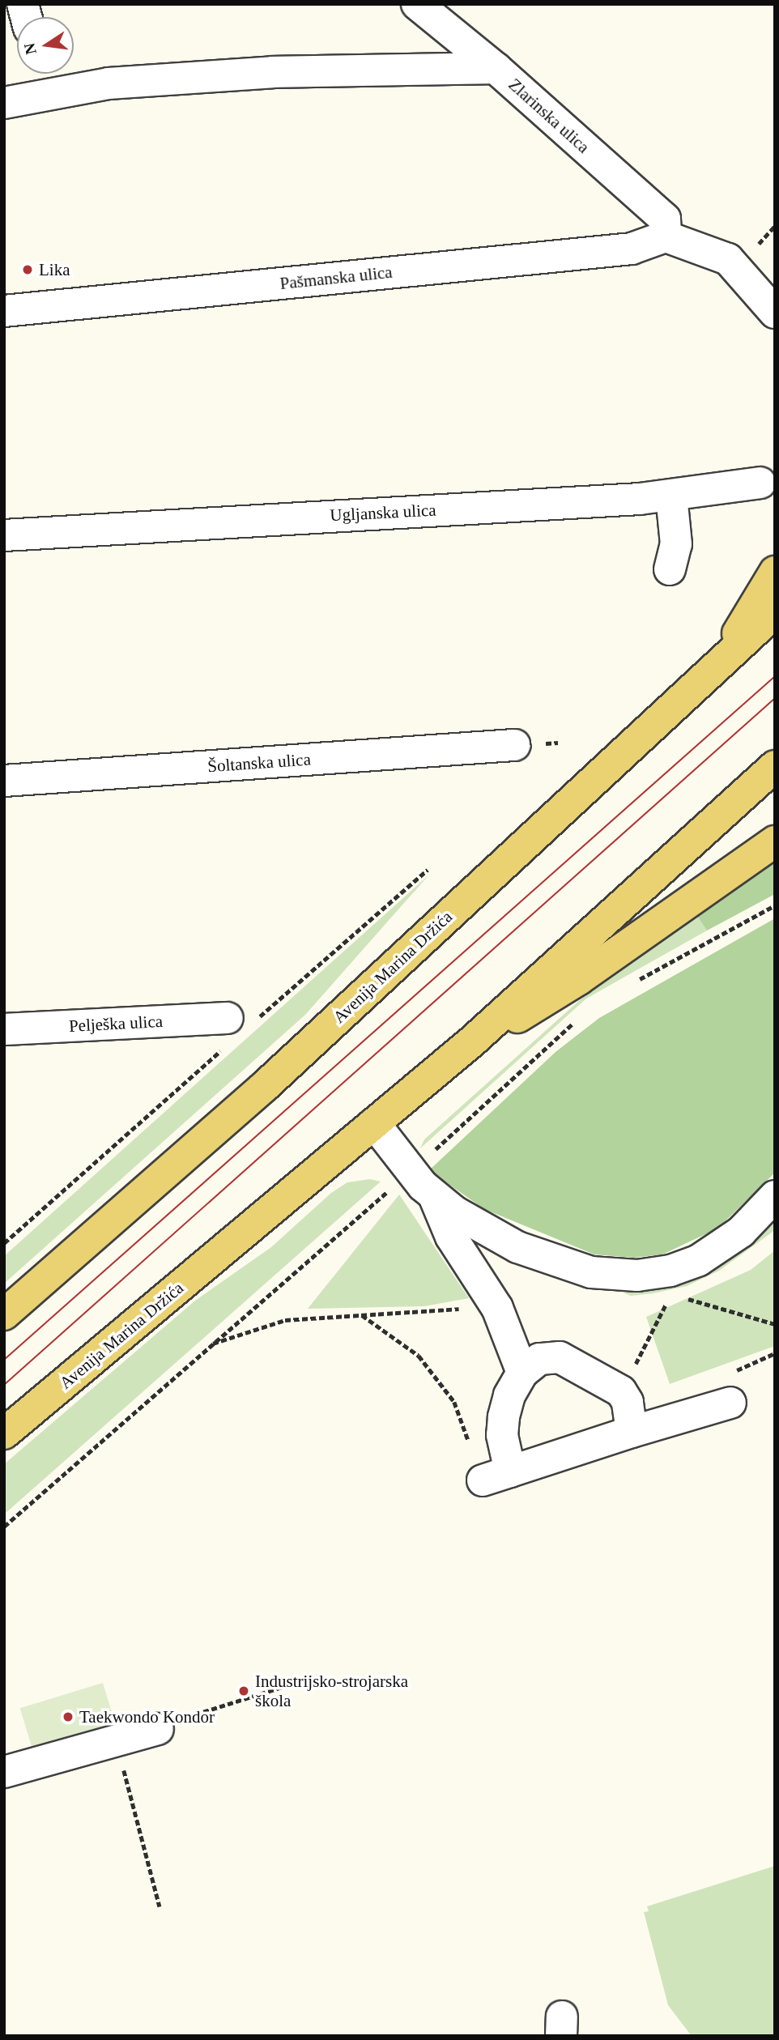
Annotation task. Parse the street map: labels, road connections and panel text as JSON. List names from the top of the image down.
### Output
{
  "streets": {
    "main road": ["Avenija Marina Držića"],
    "street": [
      "Zlarinska ulica",
      "Pašmanska ulica",
      "Ugljanska ulica",
      "Šoltanska ulica",
      "Pelješka ulica"
    ]
  },
  "crossings": [
    ["Zlarinska ulica", "Pašmanska ulica"]
  ],
  "places": ["Lika", "Industrijsko-strojarska škola", "Taekwondo Kondor"],
  "north": "left"
}
